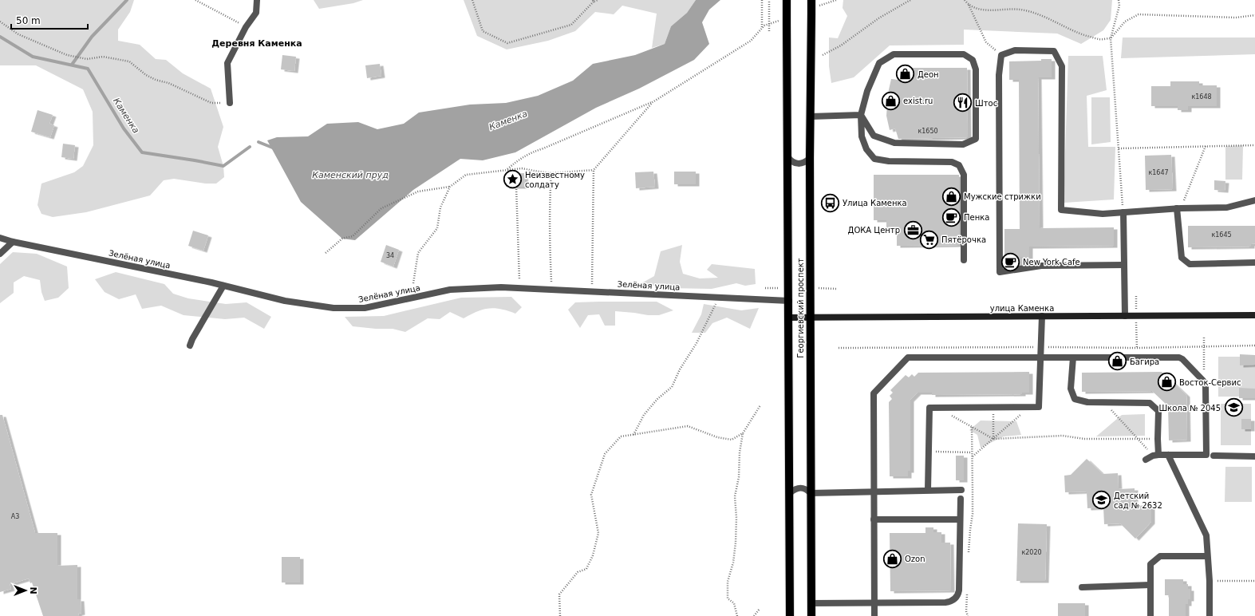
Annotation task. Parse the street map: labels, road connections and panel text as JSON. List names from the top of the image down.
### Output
{
  "streets": {
    "main road": ["Георгиевский проспект", "улица Каменка"],
    "street": ["Зелёная улица"]
  },
  "crossings": [
    ["Зелёная улица", "Георгиевский проспект"],
    ["Георгиевский проспект", "улица Каменка"]
  ],
  "districts": ["Деревня Каменка"],
  "water": ["Каменка", "Каменский пруд"],
  "places": {
    "shop": [
      "Деон",
      "exist.ru",
      "Мужские стрижки",
      "Багира",
      "Восток-Сервис",
      "Ozon"
    ],
    "restaurant": ["Штос"],
    "place": ["Неизвестному солдату"],
    "bus stop": ["Улица Каменка"],
    "cafe": ["Пенка", "New York Cafe"],
    "office": ["ДОКА Центр"],
    "supermarket": ["Пятёрочка"],
    "school or university": ["Школа № 2045", "Детский сад № 2632"]
  },
  "house_numbers": [
    "к1648",
    "к1650",
    "к1647",
    "к1645",
    "34",
    "А3",
    "к2020"
  ],
  "scale_bar": "50 m",
  "north": "right"
}
